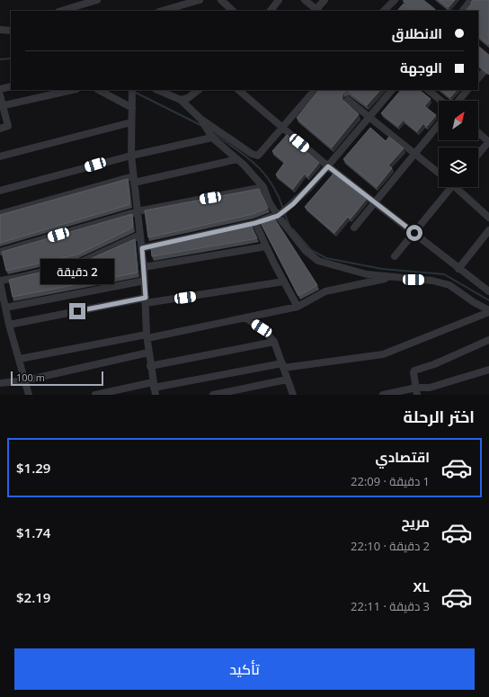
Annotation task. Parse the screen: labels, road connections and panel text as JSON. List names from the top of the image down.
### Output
{
  "scale_bar": "100 m",
  "north": "top right",
  "page": {
    "banner": ["الانطلاق", "الوجهة"],
    "bubble": "2 دقيقة",
    "scale": "100 m",
    "heading": "اختر الرحلة",
    "list": [
      {
        "name": "اقتصادي",
        "note": "1 دقيقة · 22:09",
        "value": "$1.29"
      },
      {
        "name": "مريح",
        "note": "2 دقيقة · 22:10",
        "value": "$1.74"
      },
      {
        "name": "XL",
        "note": "3 دقيقة · 22:11",
        "value": "$2.19"
      }
    ],
    "buttons": "تأكيد"
  }
}
